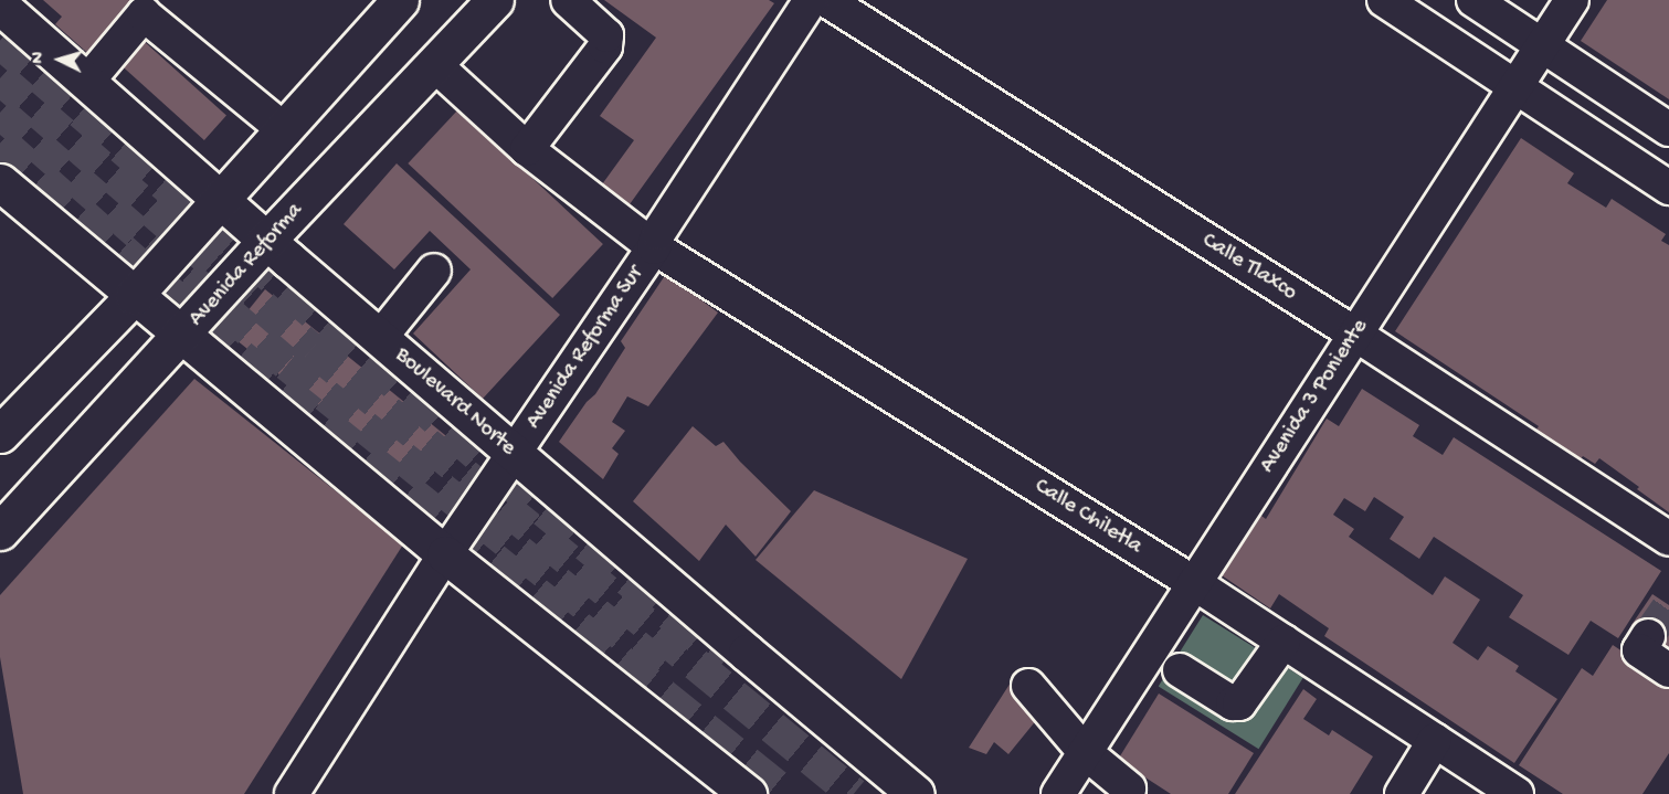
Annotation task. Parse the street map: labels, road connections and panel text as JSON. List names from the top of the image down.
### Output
{
  "streets": {
    "main road": ["Avenida Reforma", "Boulevard Norte"],
    "street": [
      "Calle Tlaxco",
      "Avenida Reforma Sur",
      "Avenida 3 Poniente",
      "Calle Chiletla"
    ]
  },
  "crossings": [
    ["Avenida Reforma", "Boulevard Norte"],
    ["Avenida Reforma", "Calle Chiletla"],
    ["Calle Tlaxco", "Avenida 3 Poniente"],
    ["Avenida Reforma Sur", "Boulevard Norte"],
    ["Avenida Reforma Sur", "Calle Chiletla"],
    ["Avenida 3 Poniente", "Calle Chiletla"]
  ],
  "north": "left"
}
